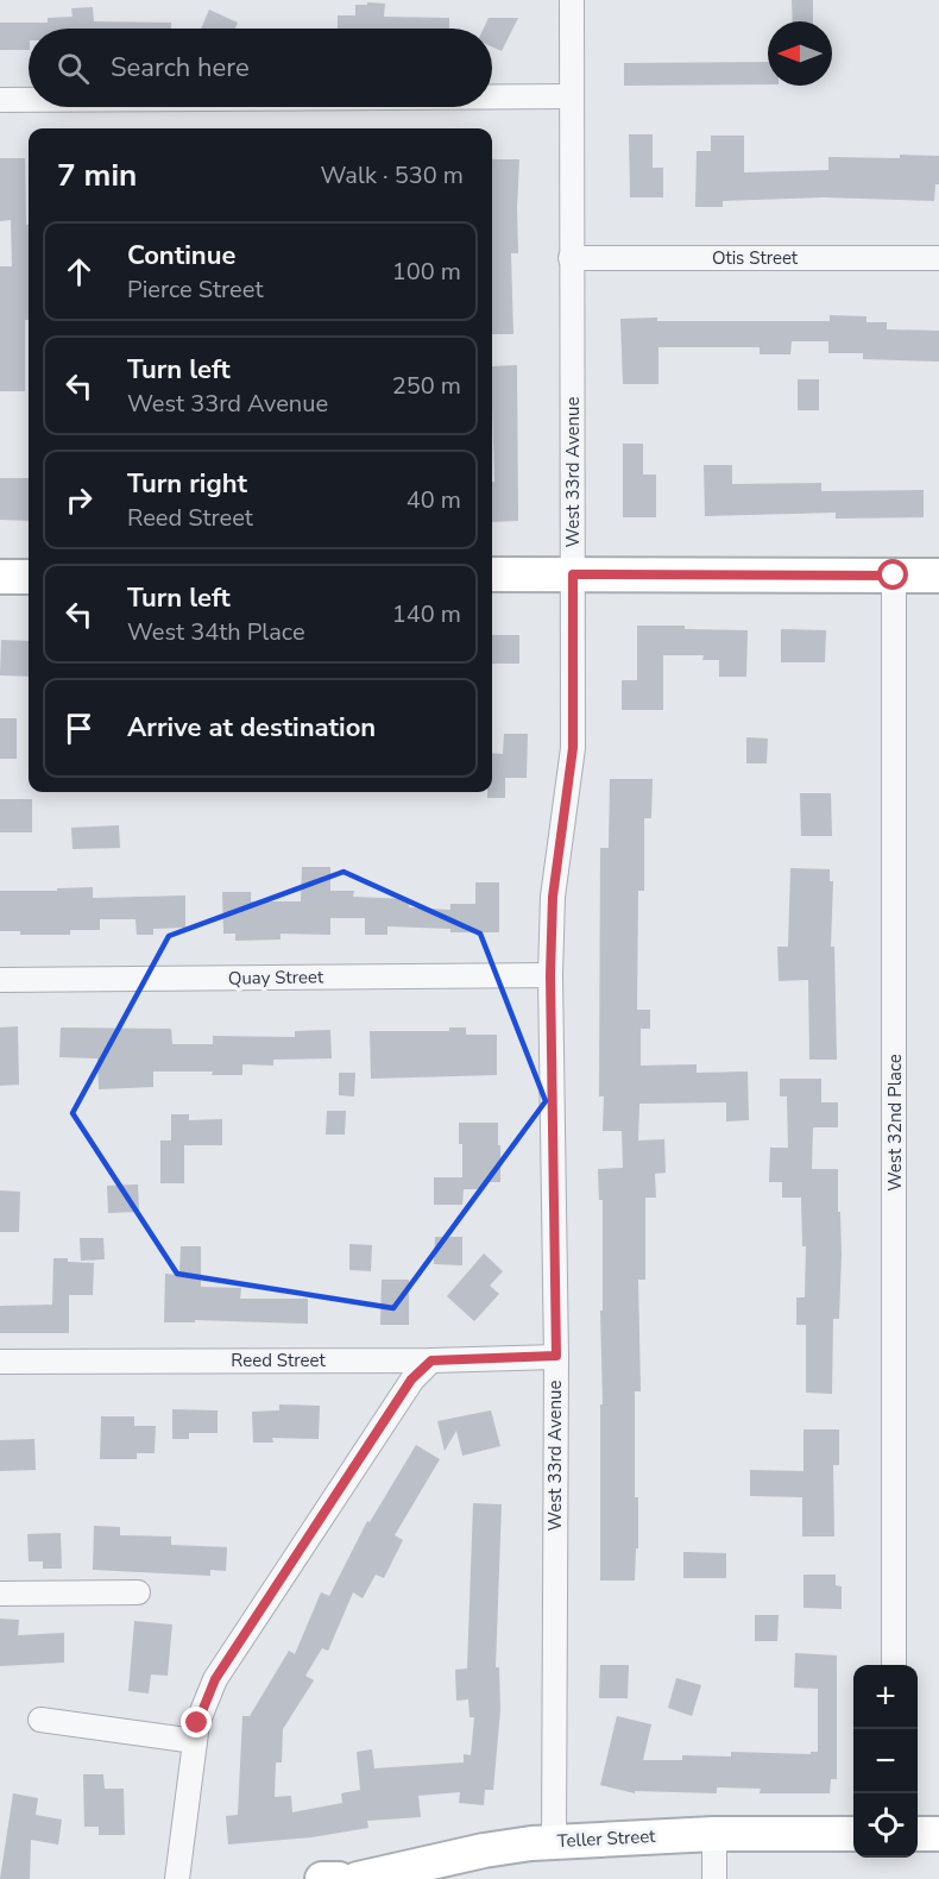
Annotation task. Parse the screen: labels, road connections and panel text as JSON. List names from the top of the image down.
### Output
{
  "streets": {
    "street": [
      "Otis Street",
      "West 33rd Avenue",
      "Quay Street",
      "West 32nd Place",
      "Reed Street",
      "Teller Street"
    ]
  },
  "crossings": [
    ["Otis Street", "West 33rd Avenue"],
    ["West 33rd Avenue", "Quay Street"],
    ["West 33rd Avenue", "Reed Street"],
    ["West 33rd Avenue", "Teller Street"]
  ],
  "north": "left",
  "page": {
    "search": "Search here",
    "heading": ["7 min", "Walk · 530 m"],
    "list": [
      ["Continue", "Pierce Street", "100 m"],
      ["Turn left", "West 33rd Avenue", "250 m"],
      ["Turn right", "Reed Street", "40 m"],
      ["Turn left", "West 34th Place", "140 m"],
      "Arrive at destination"
    ],
    "map_buttons": ["+", "−"]
  }
}
